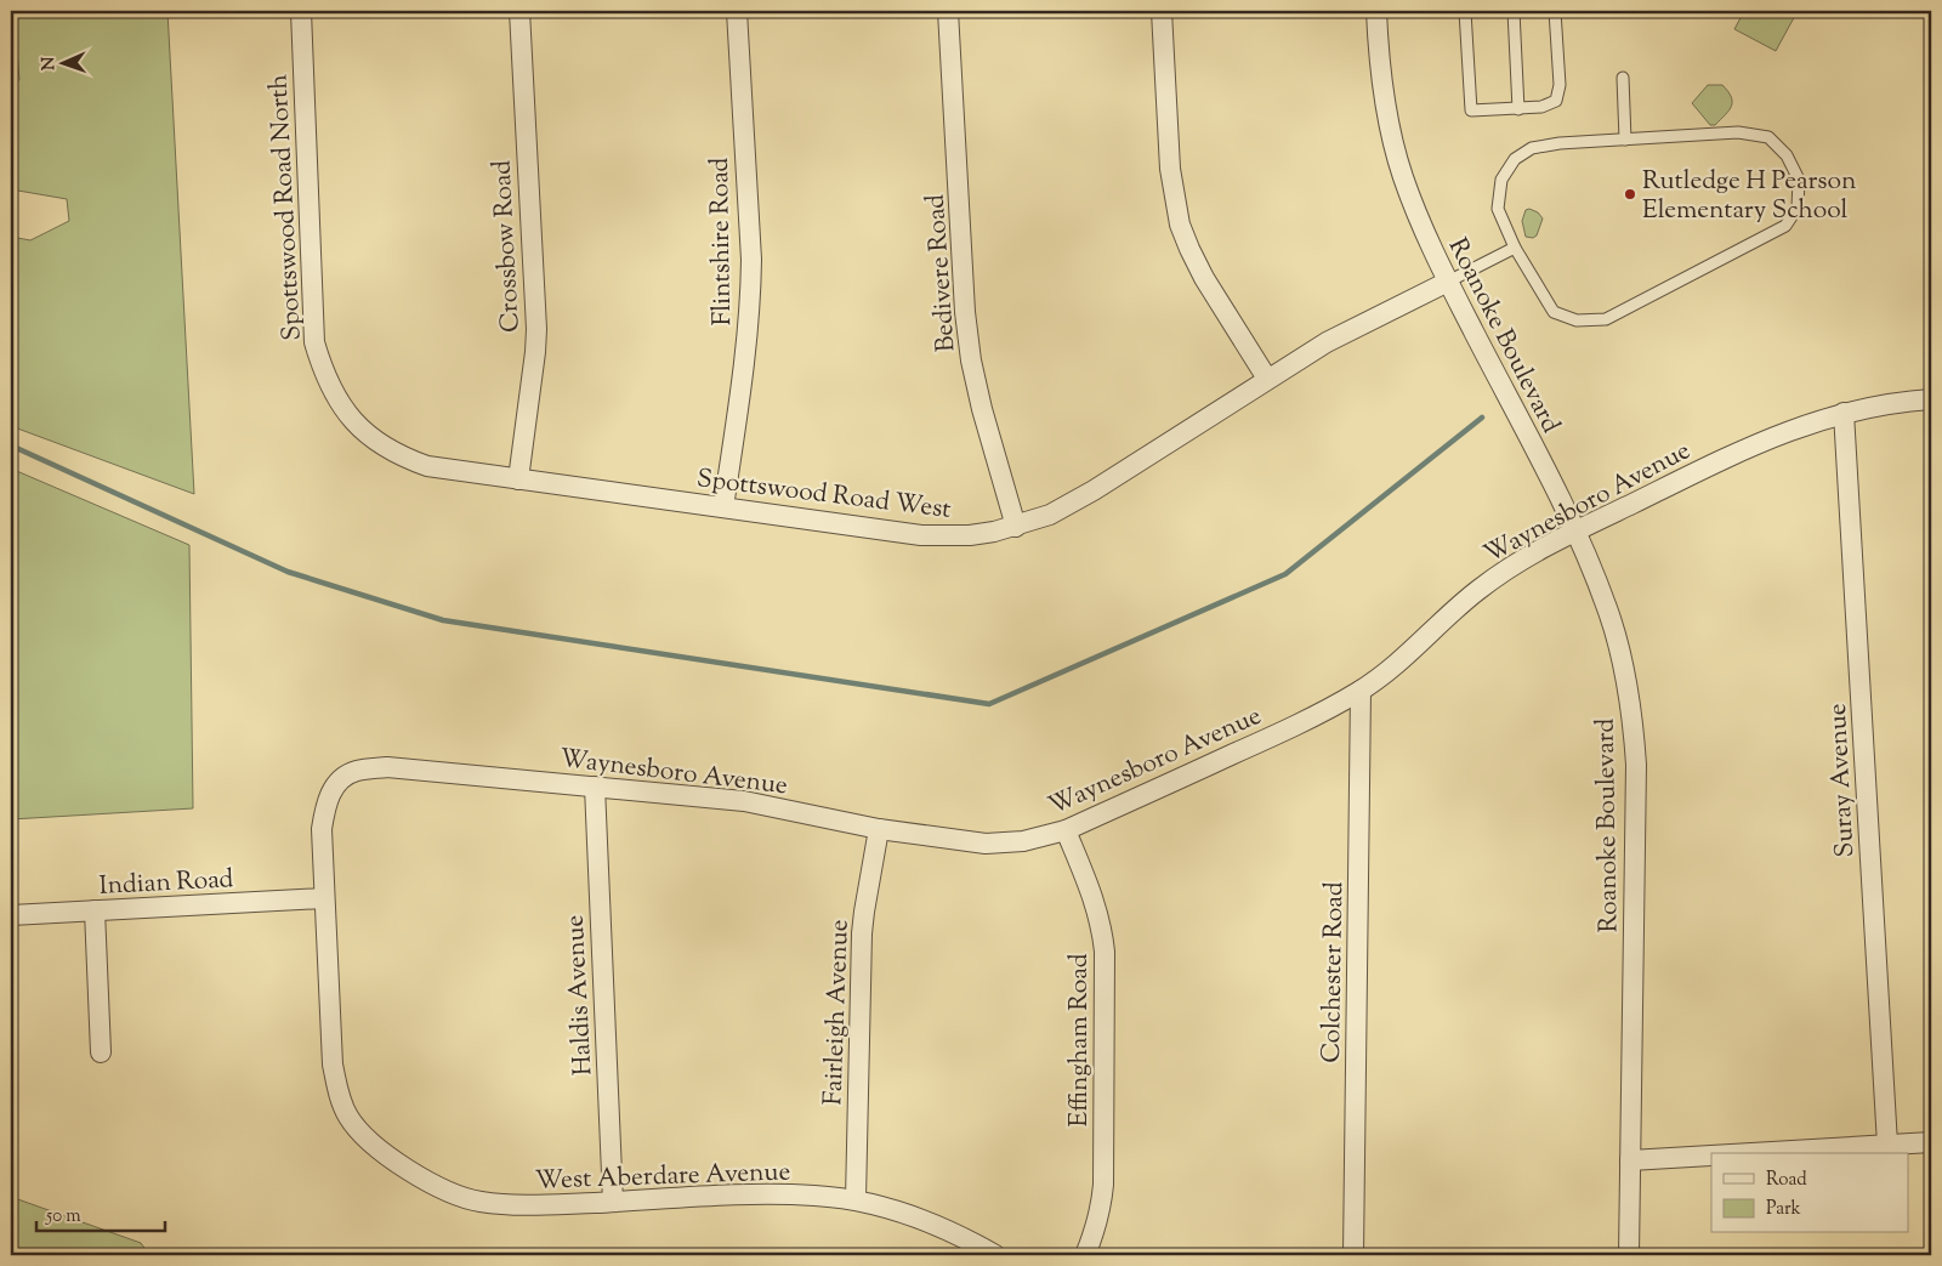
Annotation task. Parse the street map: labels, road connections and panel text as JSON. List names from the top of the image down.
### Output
{
  "streets": {
    "street": [
      "Spottswood Road North",
      "Flintshire Road",
      "Crossbow Road",
      "Bedivere Road",
      "Roanoke Boulevard",
      "Spottswood Road West",
      "Waynesboro Avenue",
      "Suray Avenue",
      "Indian Road",
      "Colchester Road",
      "Haldis Avenue",
      "Fairleigh Avenue",
      "Effingham Road",
      "West Aberdare Avenue"
    ]
  },
  "crossings": [
    ["Spottswood Road North", "Spottswood Road West"],
    ["Flintshire Road", "Spottswood Road West"],
    ["Crossbow Road", "Spottswood Road West"],
    ["Bedivere Road", "Spottswood Road West"],
    ["Roanoke Boulevard", "Spottswood Road West"],
    ["Roanoke Boulevard", "Waynesboro Avenue"],
    ["Waynesboro Avenue", "Suray Avenue"],
    ["Waynesboro Avenue", "Colchester Road"],
    ["Waynesboro Avenue", "Haldis Avenue"],
    ["Waynesboro Avenue", "Fairleigh Avenue"],
    ["Waynesboro Avenue", "Effingham Road"],
    ["Waynesboro Avenue", "West Aberdare Avenue"],
    ["Indian Road", "West Aberdare Avenue"],
    ["Haldis Avenue", "West Aberdare Avenue"],
    ["Fairleigh Avenue", "West Aberdare Avenue"]
  ],
  "places": ["Rutledge H Pearson Elementary School"],
  "legend": ["Road", "Park"],
  "scale_bar": "50 m",
  "north": "left"
}
